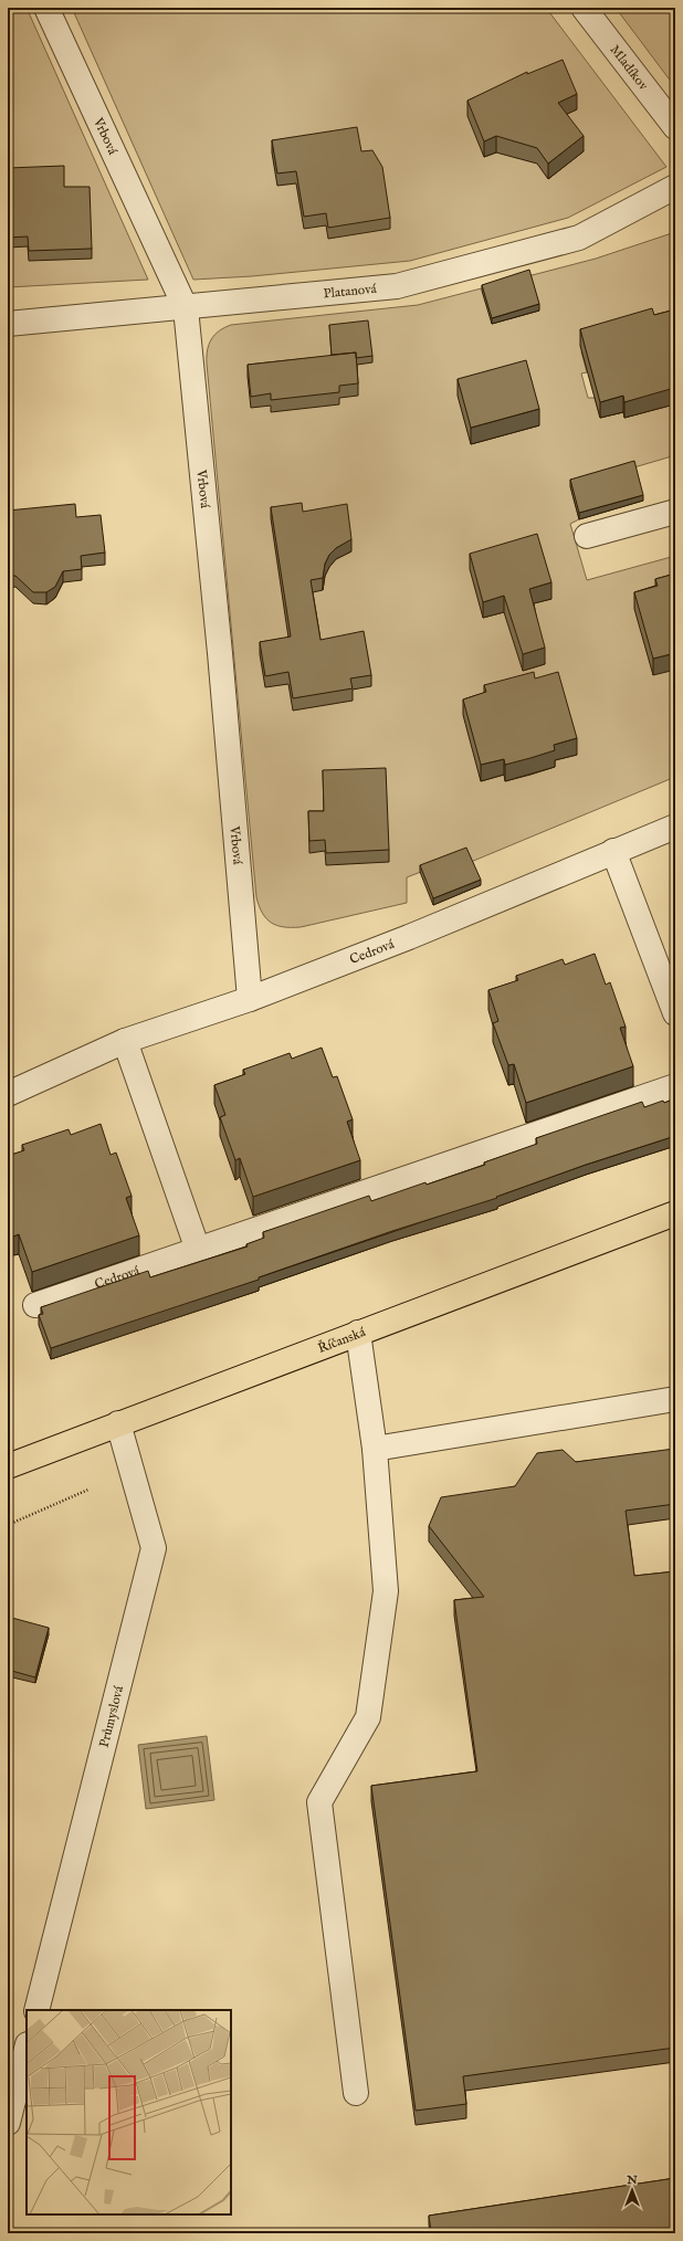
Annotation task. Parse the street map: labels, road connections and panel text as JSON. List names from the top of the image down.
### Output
{
  "streets": {
    "main road": ["Říčanská"],
    "street": [
      "Mladíkov",
      "Vrbová",
      "Platanová",
      "Cedrová",
      "Průmyslová"
    ]
  },
  "crossings": [
    ["Vrbová", "Platanová"],
    ["Vrbová", "Cedrová"],
    ["Říčanská", "Průmyslová"]
  ],
  "north": "top"
}
